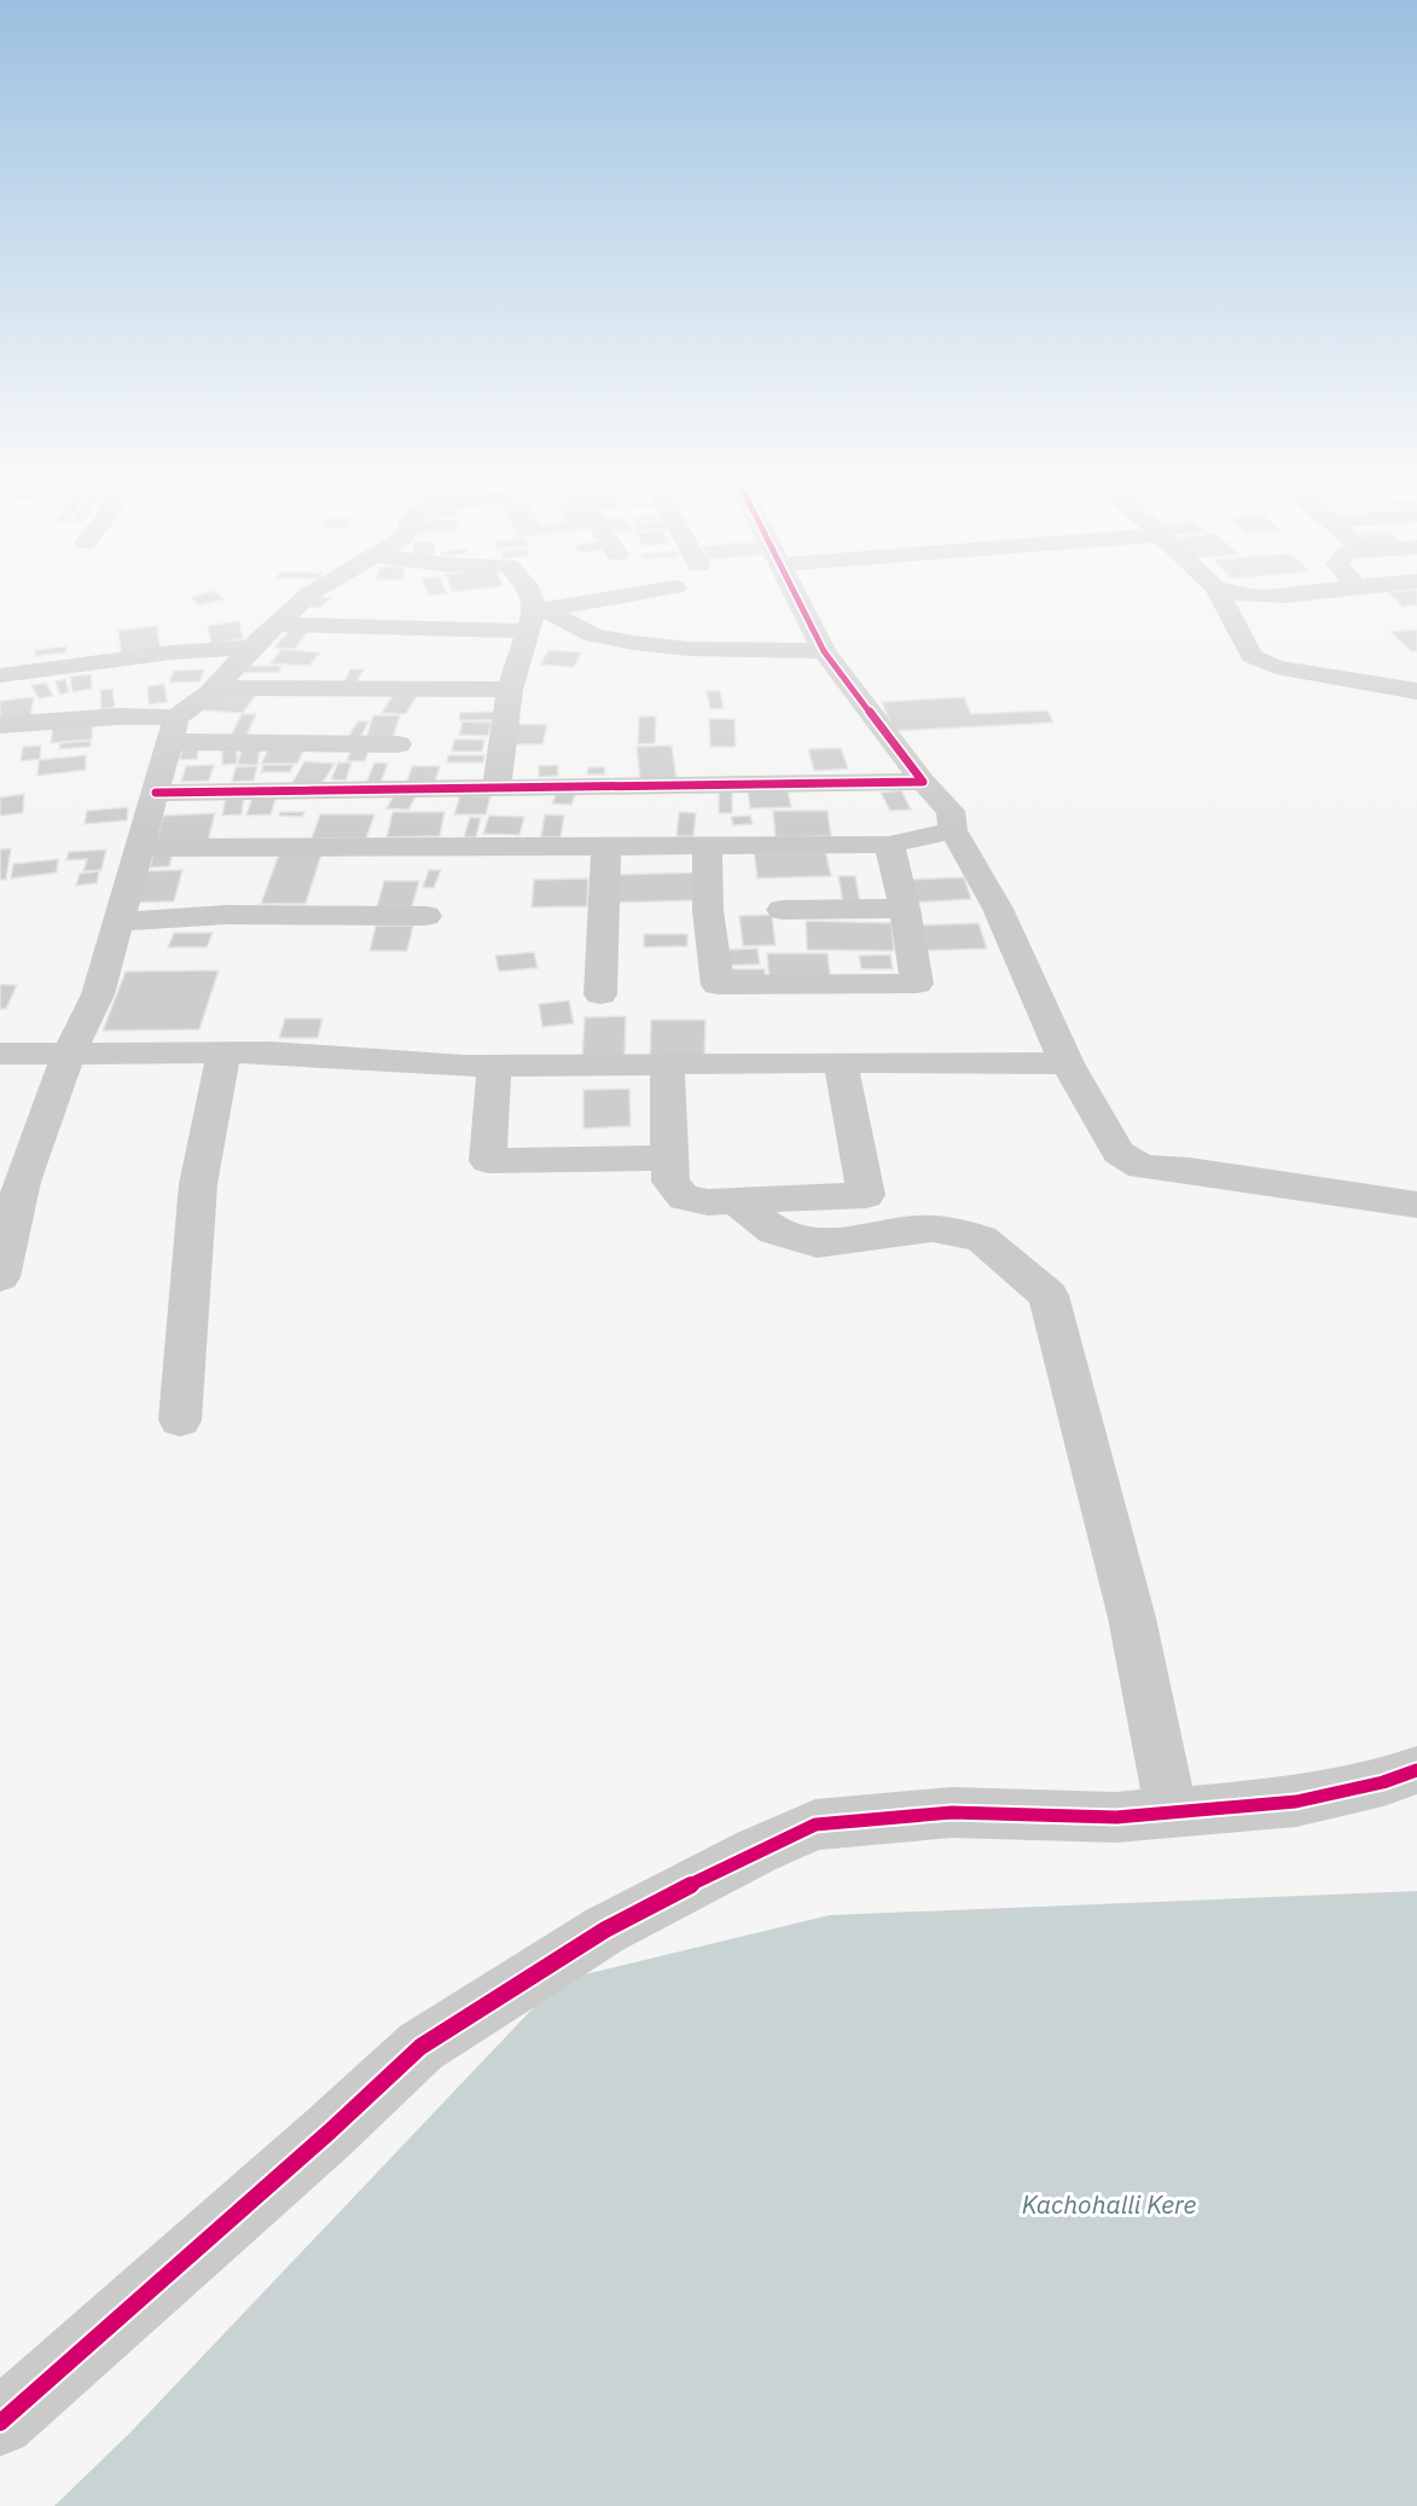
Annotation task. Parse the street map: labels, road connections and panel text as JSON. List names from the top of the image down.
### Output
{
  "water": ["Kachohalli Kere"]
}
